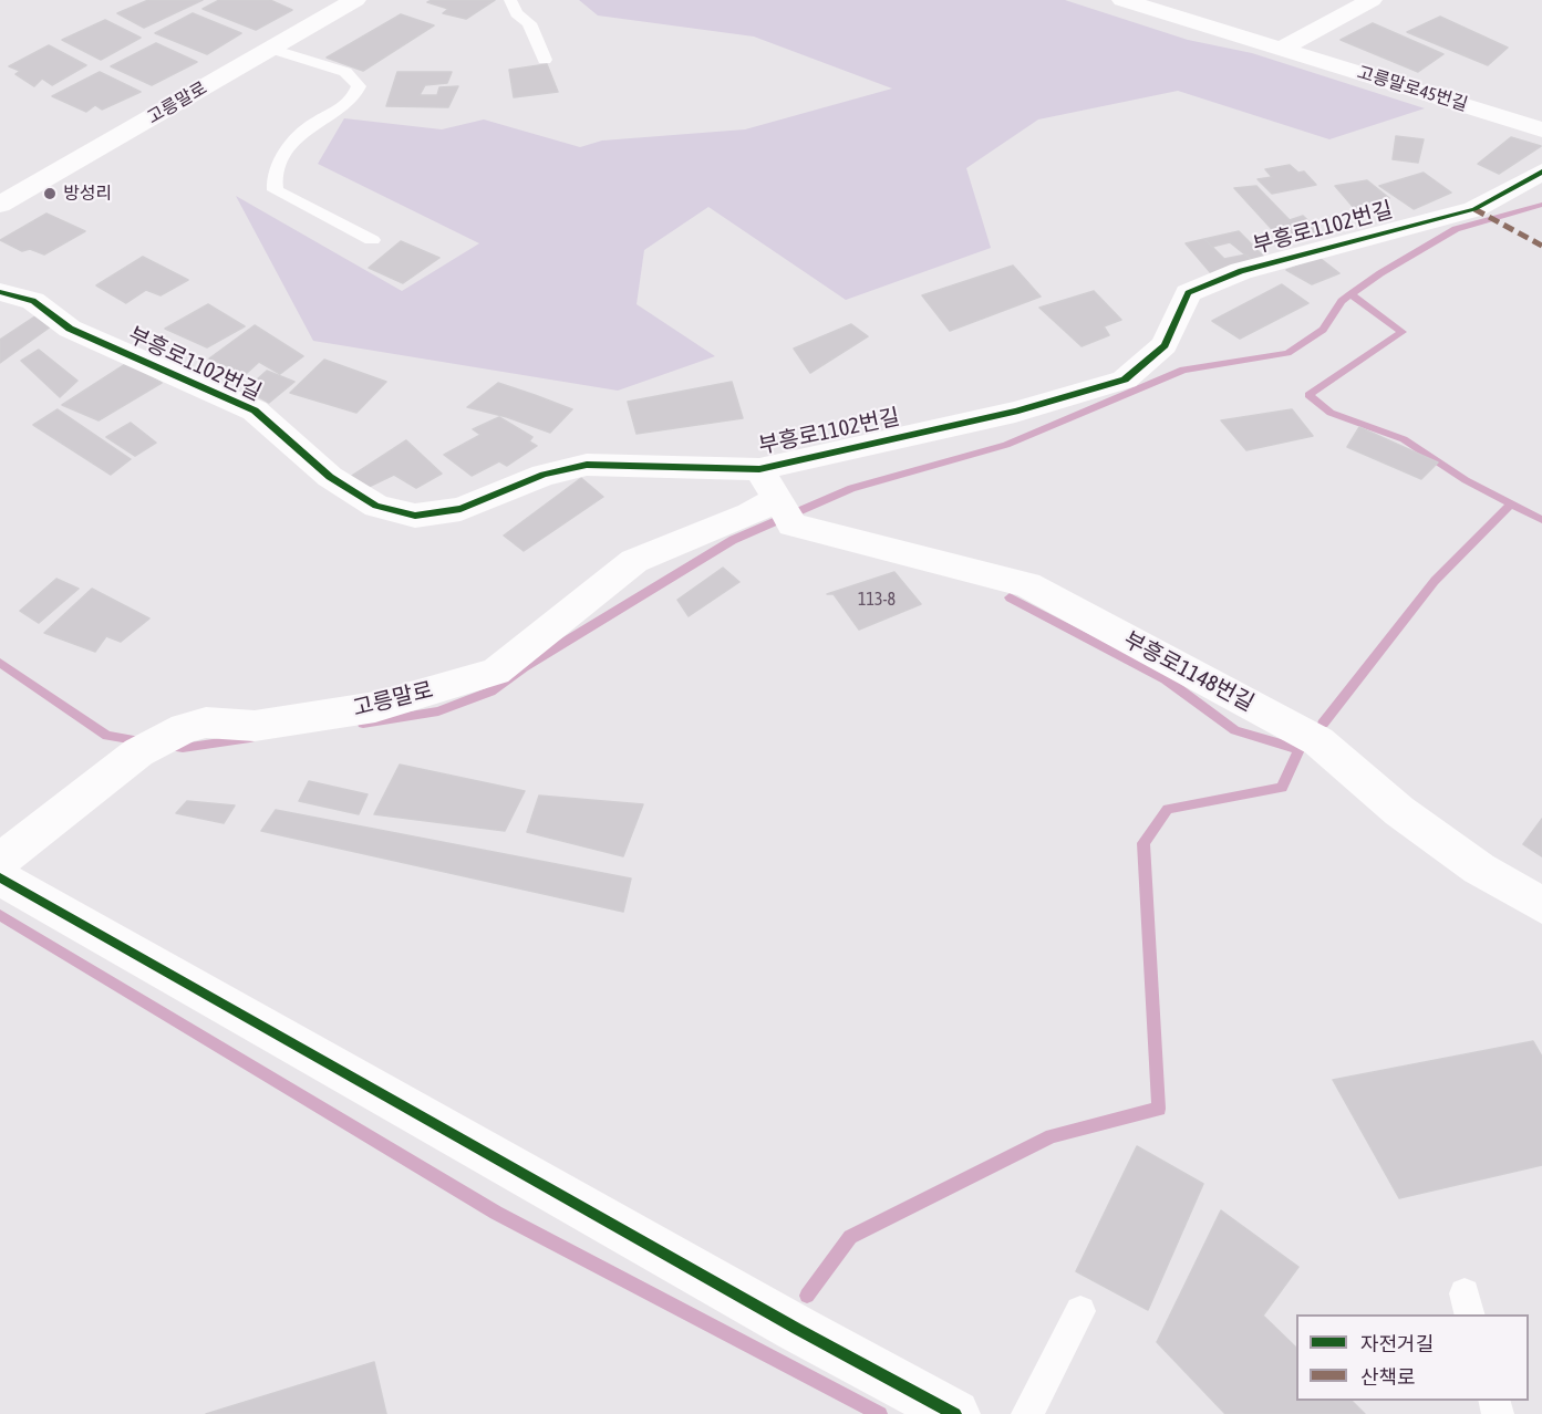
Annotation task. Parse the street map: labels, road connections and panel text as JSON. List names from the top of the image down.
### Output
{
  "streets": {
    "street": [
      "고릉말로45번길",
      "고릉말로",
      "부흥로1102번길",
      "부흥로1148번길"
    ]
  },
  "crossings": [
    ["고릉말로", "부흥로1148번길"]
  ],
  "places": ["방성리"],
  "house_numbers": ["113-8"],
  "legend": ["자전거길", "산책로"]
}
